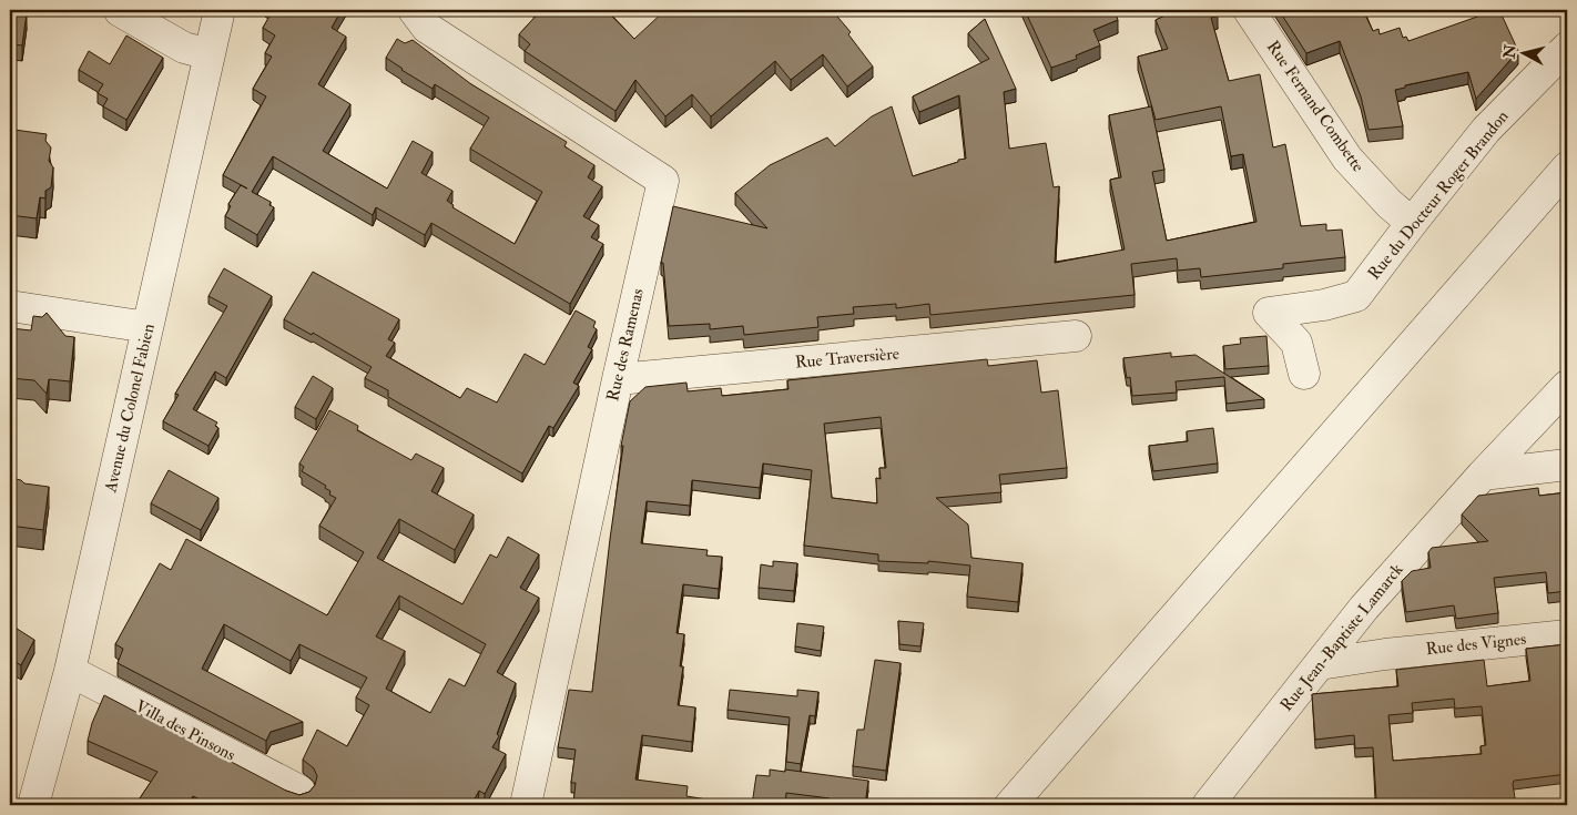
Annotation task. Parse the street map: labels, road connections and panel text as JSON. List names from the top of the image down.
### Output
{
  "streets": {
    "street": [
      "Rue Fernand Combette",
      "Rue du Docteur Roger Brandon",
      "Rue des Ramenas",
      "Rue Traversière",
      "Avenue du Colonel Fabien",
      "Rue Jean-Baptiste Lamarck",
      "Rue des Vignes",
      "Villa des Pinsons"
    ]
  },
  "crossings": [
    ["Rue Fernand Combette", "Rue du Docteur Roger Brandon"],
    ["Rue des Ramenas", "Rue Traversière"],
    ["Avenue du Colonel Fabien", "Villa des Pinsons"],
    ["Rue Jean-Baptiste Lamarck", "Rue des Vignes"]
  ],
  "north": "left"
}
